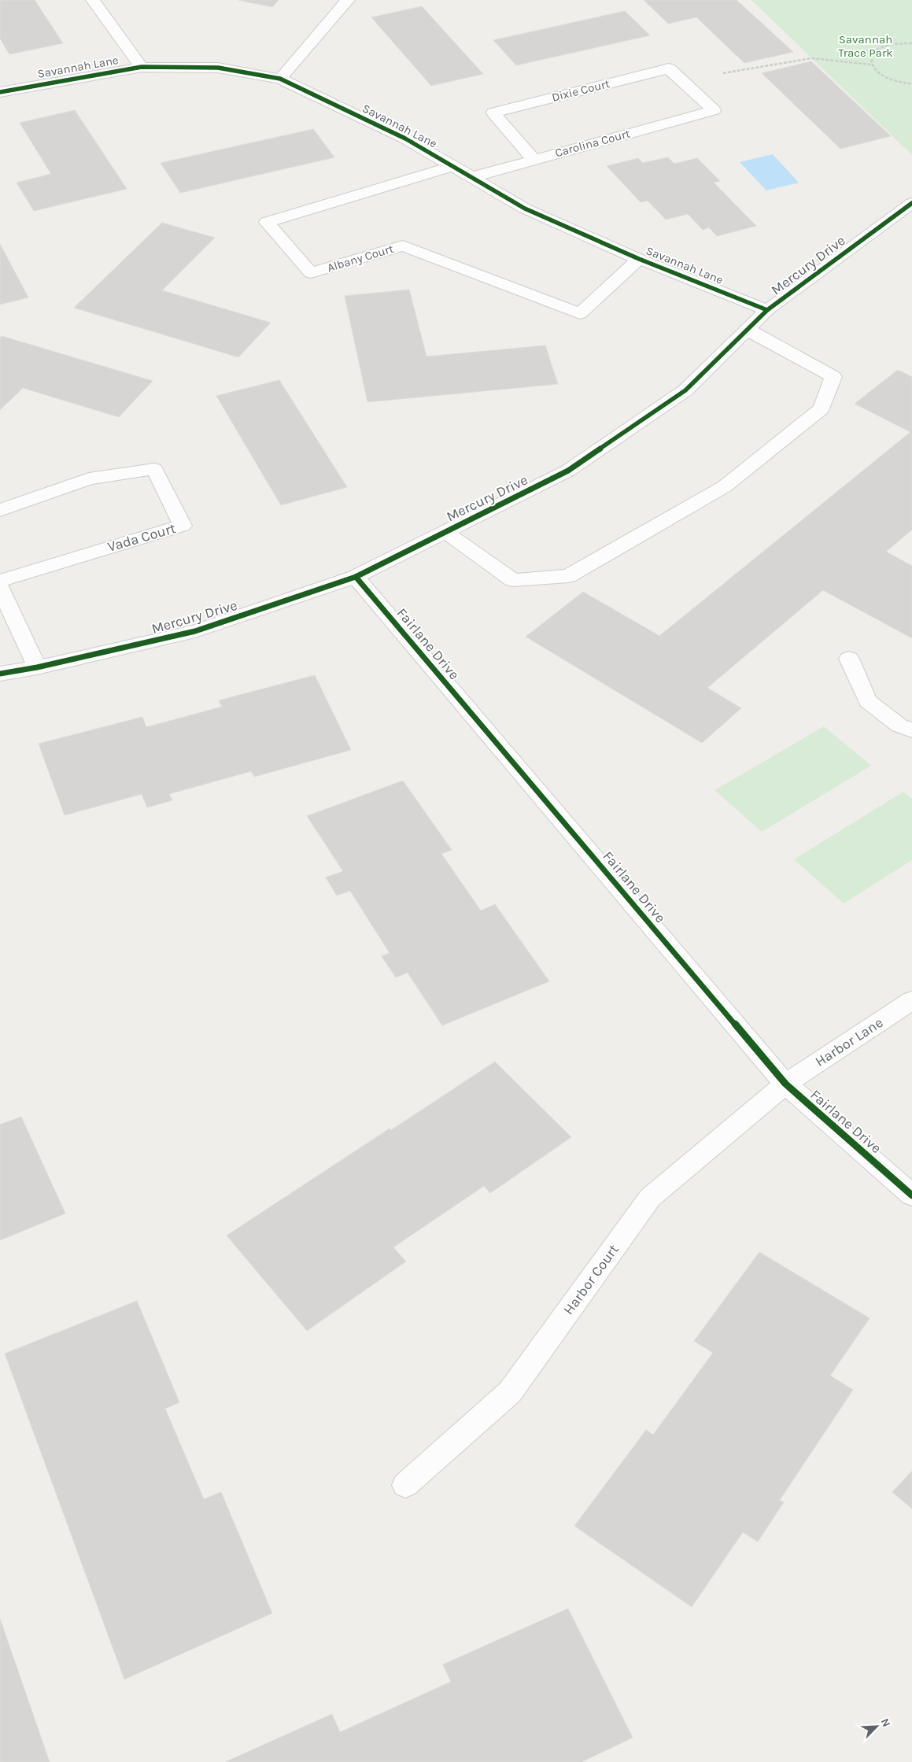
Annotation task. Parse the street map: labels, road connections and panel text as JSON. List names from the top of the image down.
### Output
{
  "streets": {
    "street": [
      "Savannah Lane",
      "Dixie Court",
      "Carolina Court",
      "Albany Court",
      "Mercury Drive",
      "Vada Court",
      "Fairlane Drive",
      "Harbor Lane",
      "Harbor Court"
    ]
  },
  "crossings": [
    ["Savannah Lane", "Carolina Court"],
    ["Savannah Lane", "Albany Court"],
    ["Savannah Lane", "Mercury Drive"],
    ["Dixie Court", "Carolina Court"],
    ["Mercury Drive", "Fairlane Drive"],
    ["Fairlane Drive", "Harbor Lane"],
    ["Fairlane Drive", "Harbor Court"],
    ["Harbor Lane", "Harbor Court"]
  ],
  "parks": ["Savannah Trace Park"],
  "north": "top right"
}
